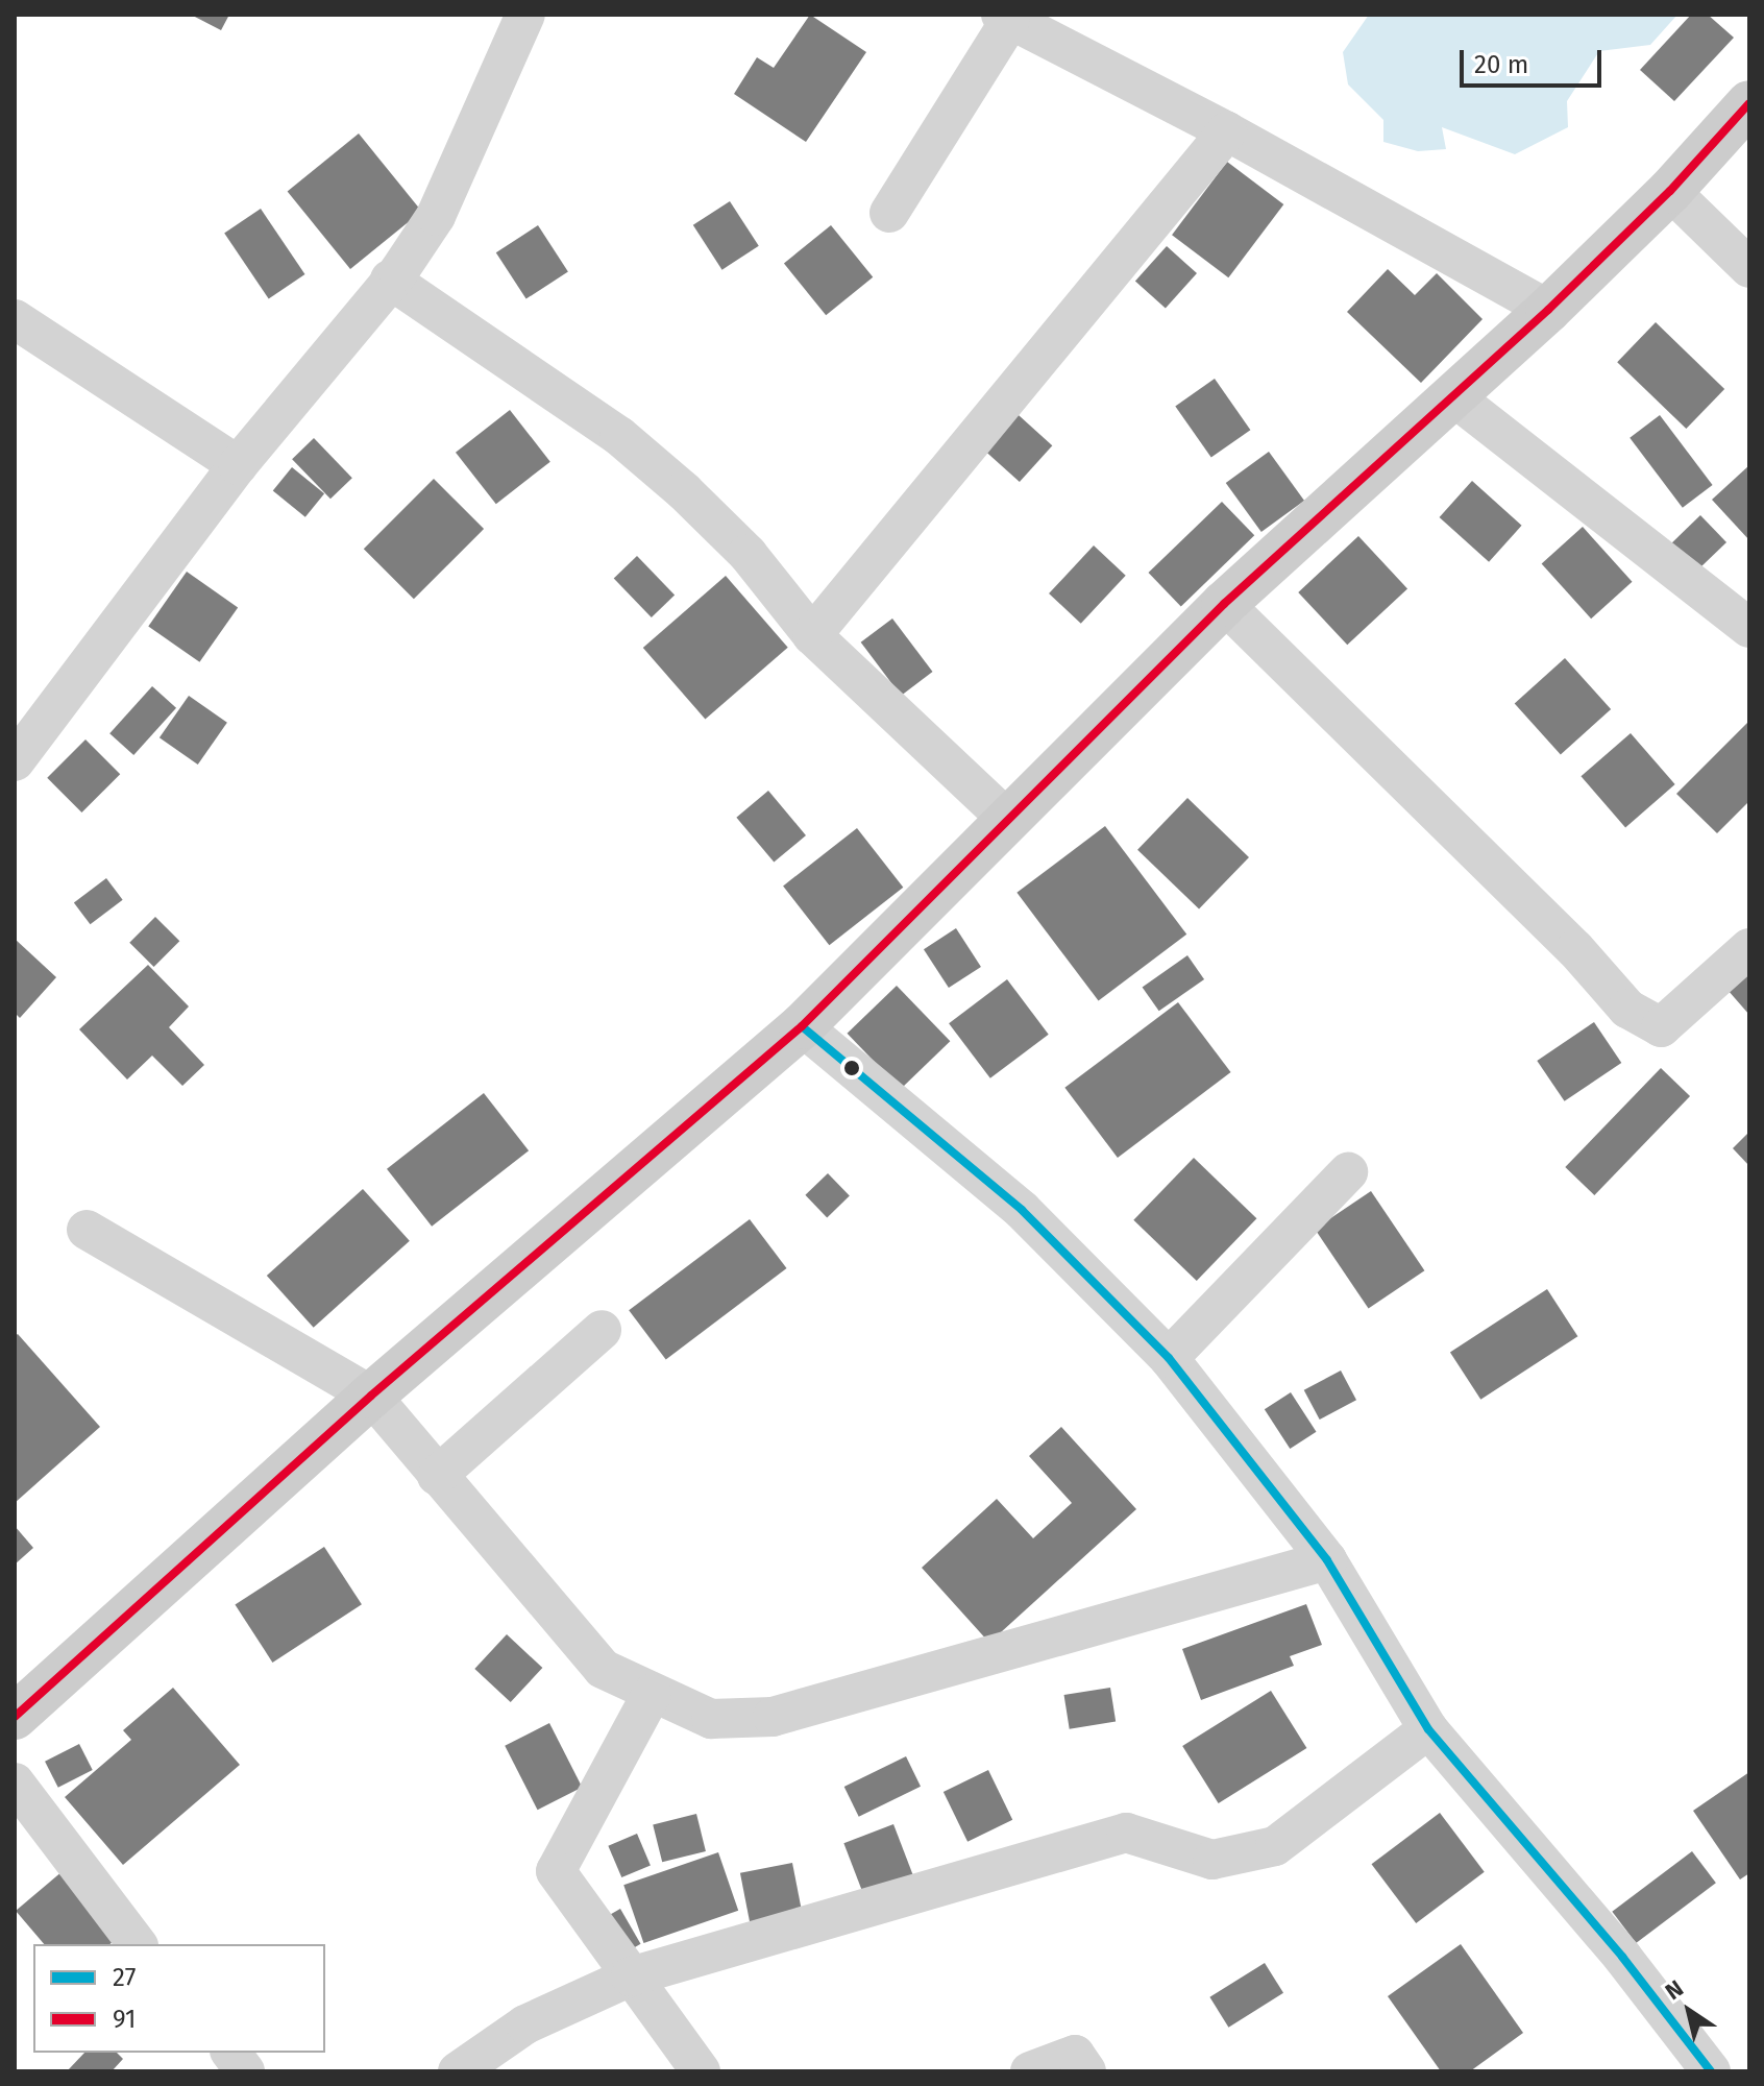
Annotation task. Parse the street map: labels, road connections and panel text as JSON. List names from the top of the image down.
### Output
{
  "lines": ["transit line 91", "transit line 27"],
  "legend": ["27", "91"],
  "scale_bar": "20 m",
  "north": "top left"
}
